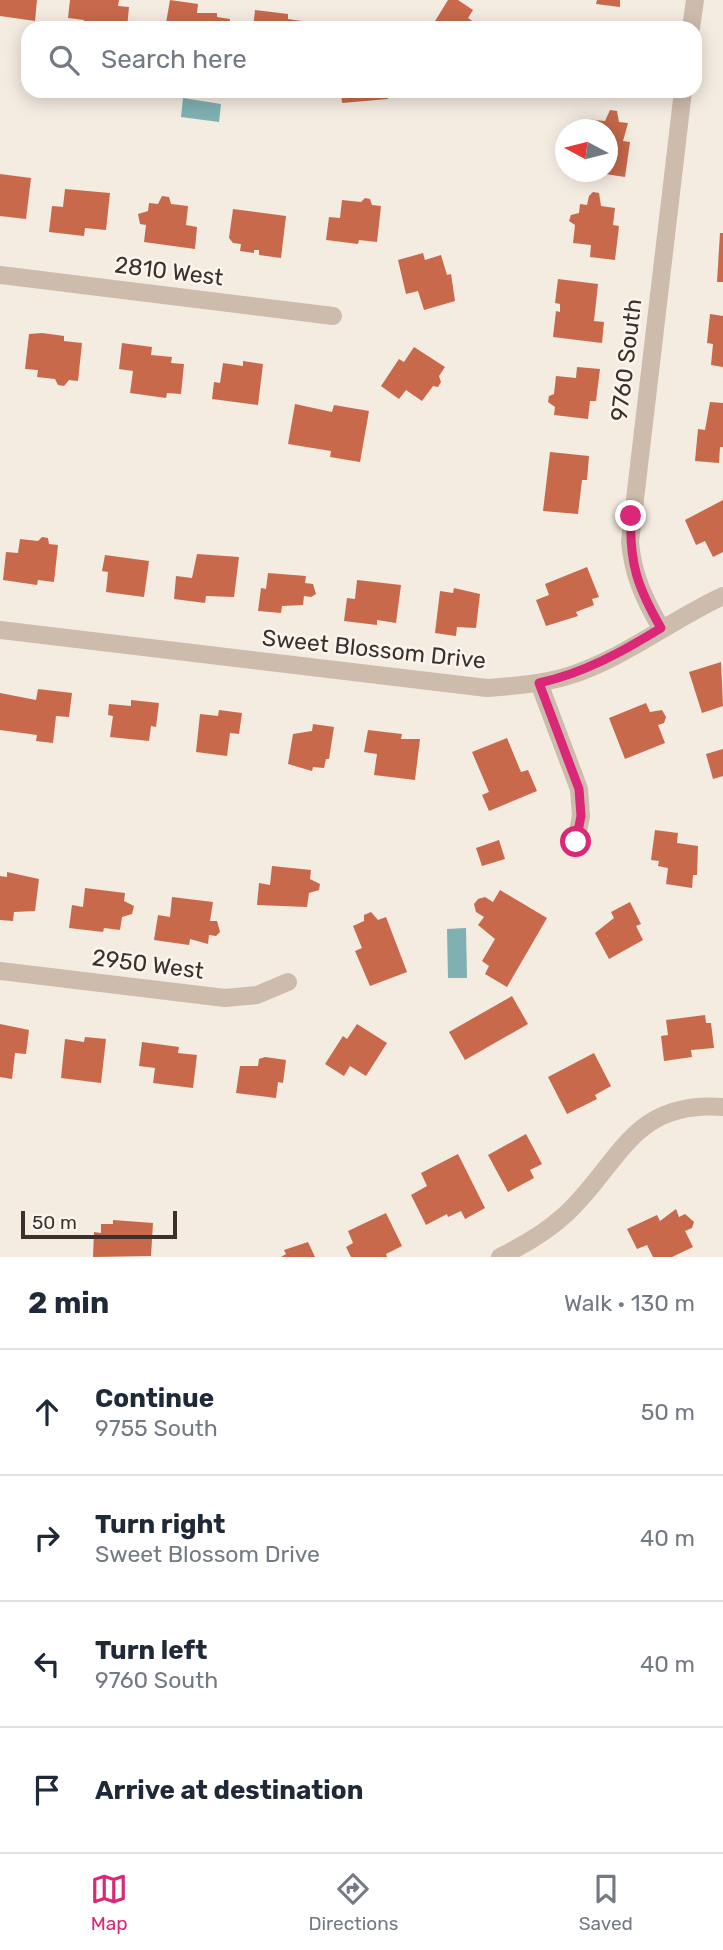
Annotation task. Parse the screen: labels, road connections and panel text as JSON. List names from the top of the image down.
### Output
{
  "streets": {
    "street": [
      "2810 West",
      "9760 South",
      "Sweet Blossom Drive",
      "2950 West"
    ]
  },
  "crossings": [
    ["9760 South", "Sweet Blossom Drive"]
  ],
  "scale_bar": "50 m",
  "north": "left",
  "page": {
    "search": "Search here",
    "scale": "50 m",
    "heading": ["2 min", "Walk · 130 m"],
    "list": [
      ["Continue", "9755 South", "50 m"],
      ["Turn right", "Sweet Blossom Drive", "40 m"],
      ["Turn left", "9760 South", "40 m"],
      "Arrive at destination"
    ],
    "nav": ["Map", "Directions", "Saved"]
  }
}
